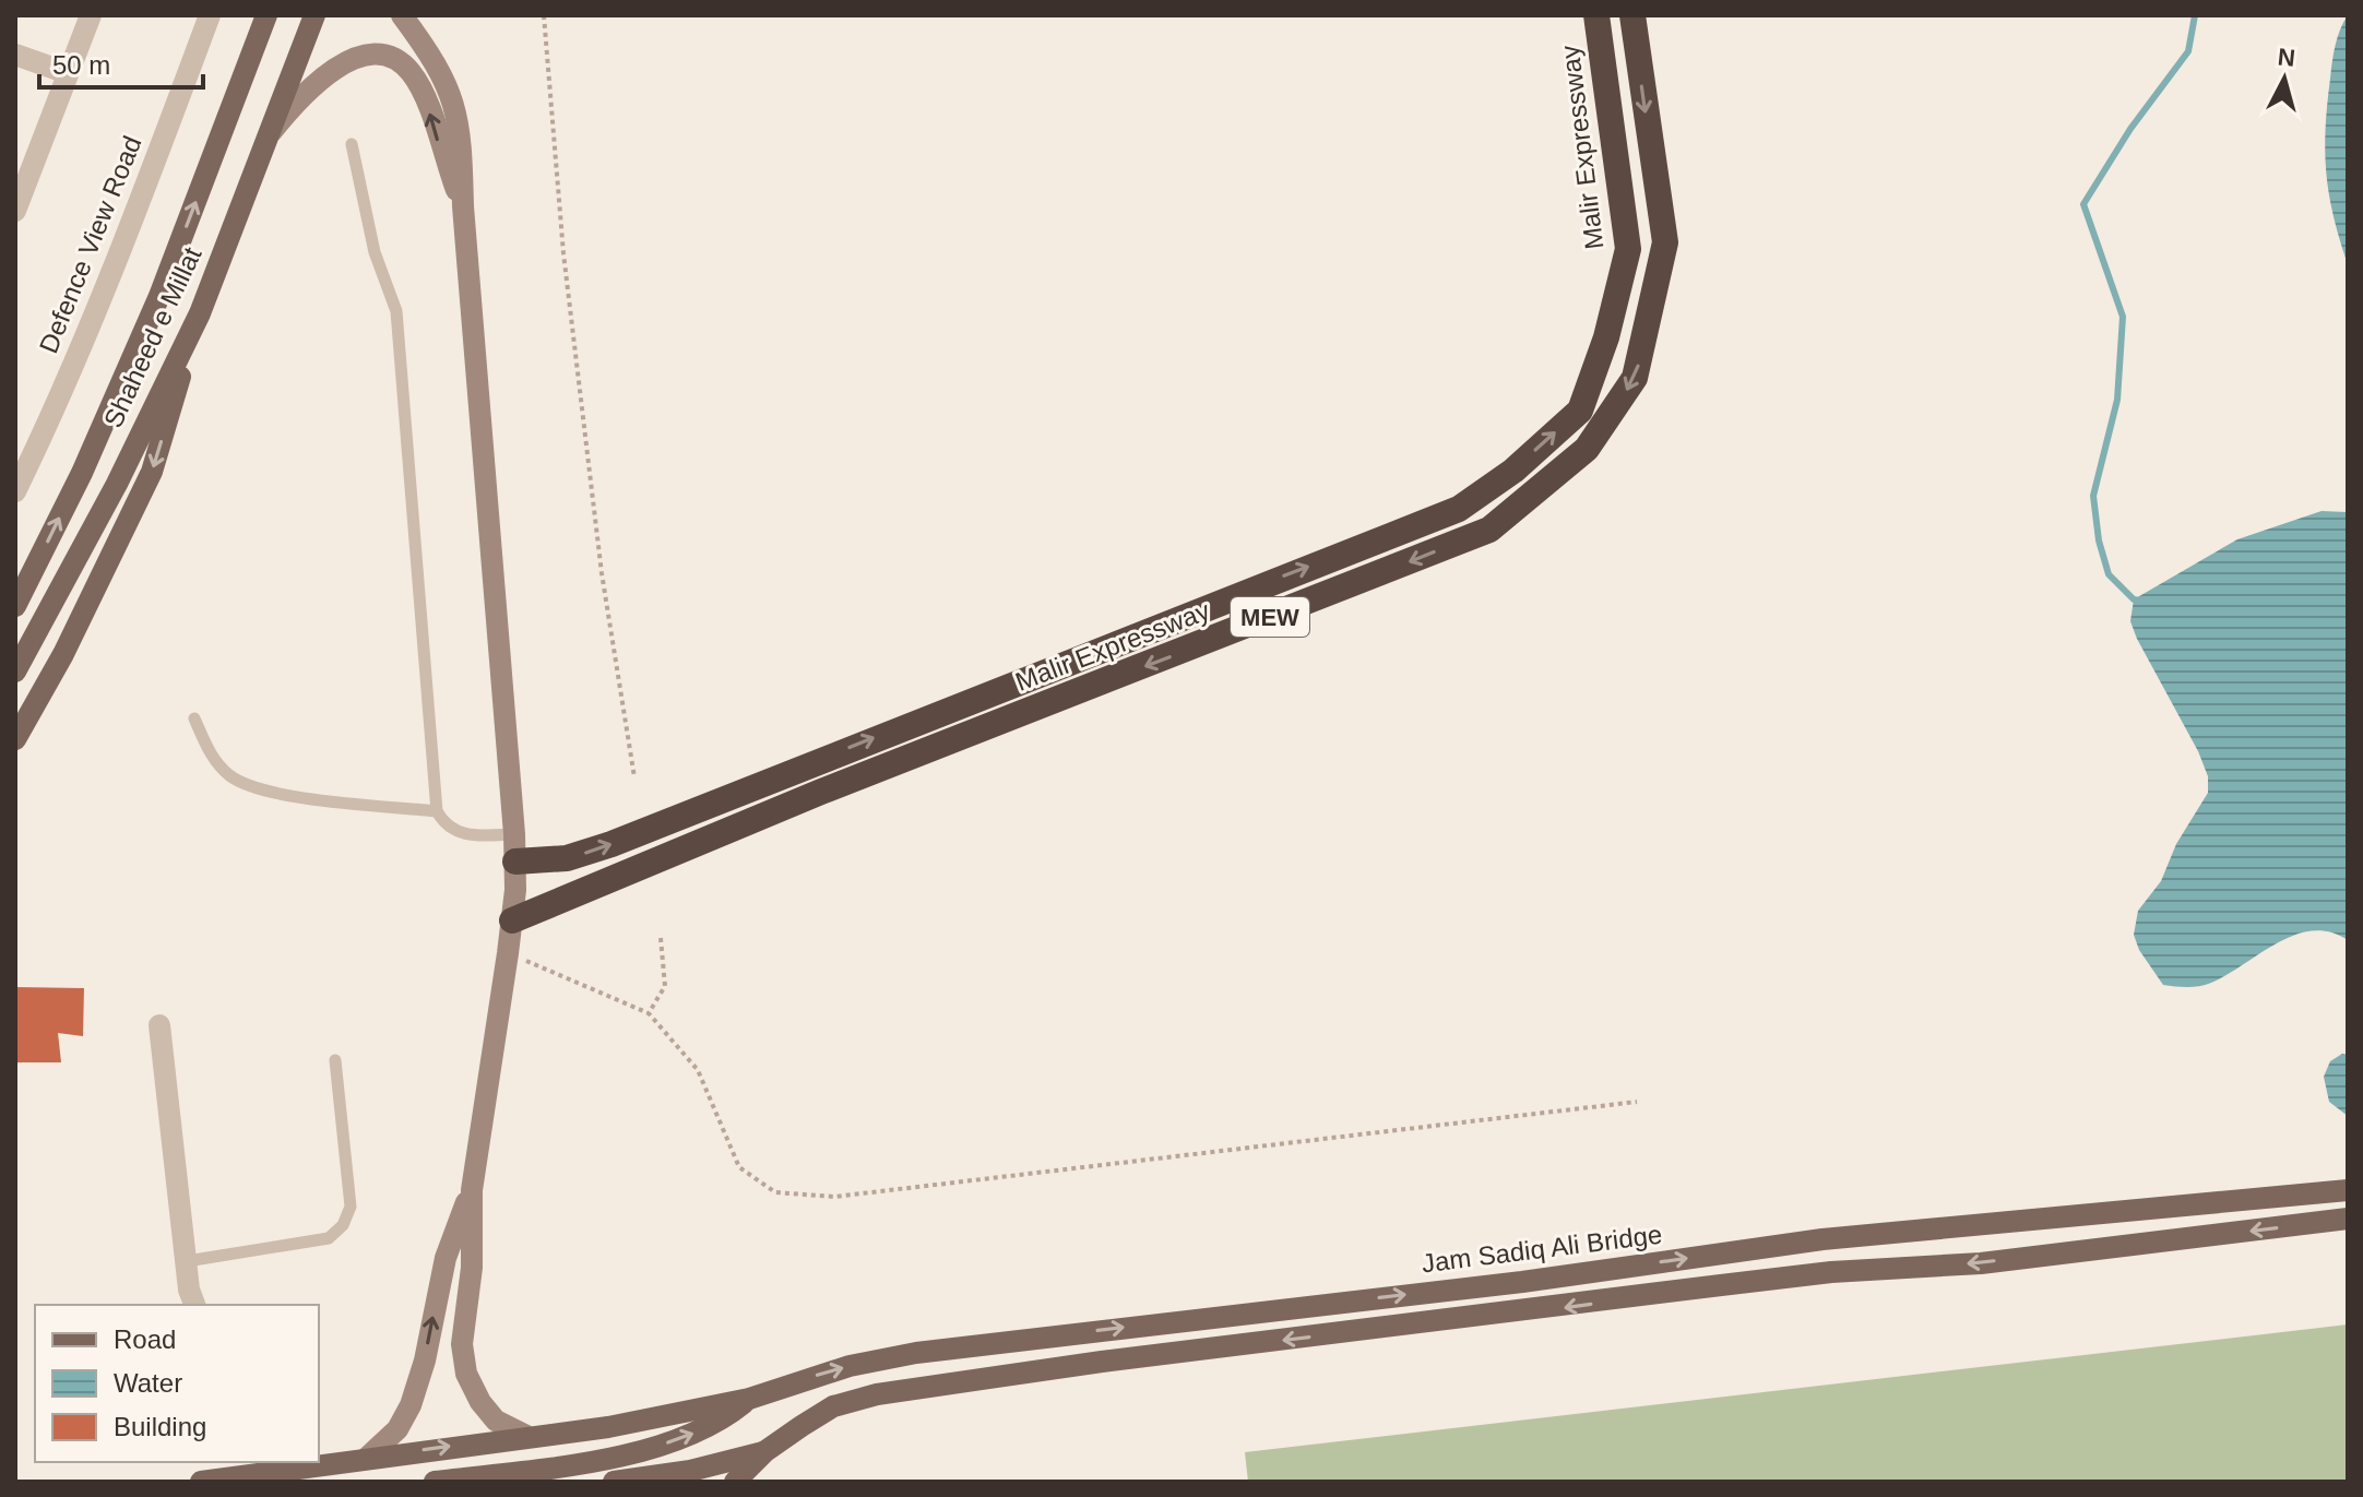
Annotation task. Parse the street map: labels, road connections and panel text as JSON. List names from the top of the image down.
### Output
{
  "streets": {
    "highway": ["Malir Expressway", "MEW"],
    "main road": ["Shaheed e Millat", "Jam Sadiq Ali Bridge"],
    "street": ["Defence View Road"]
  },
  "legend": ["Road", "Water", "Building"],
  "scale_bar": "50 m",
  "north": "top"
}
